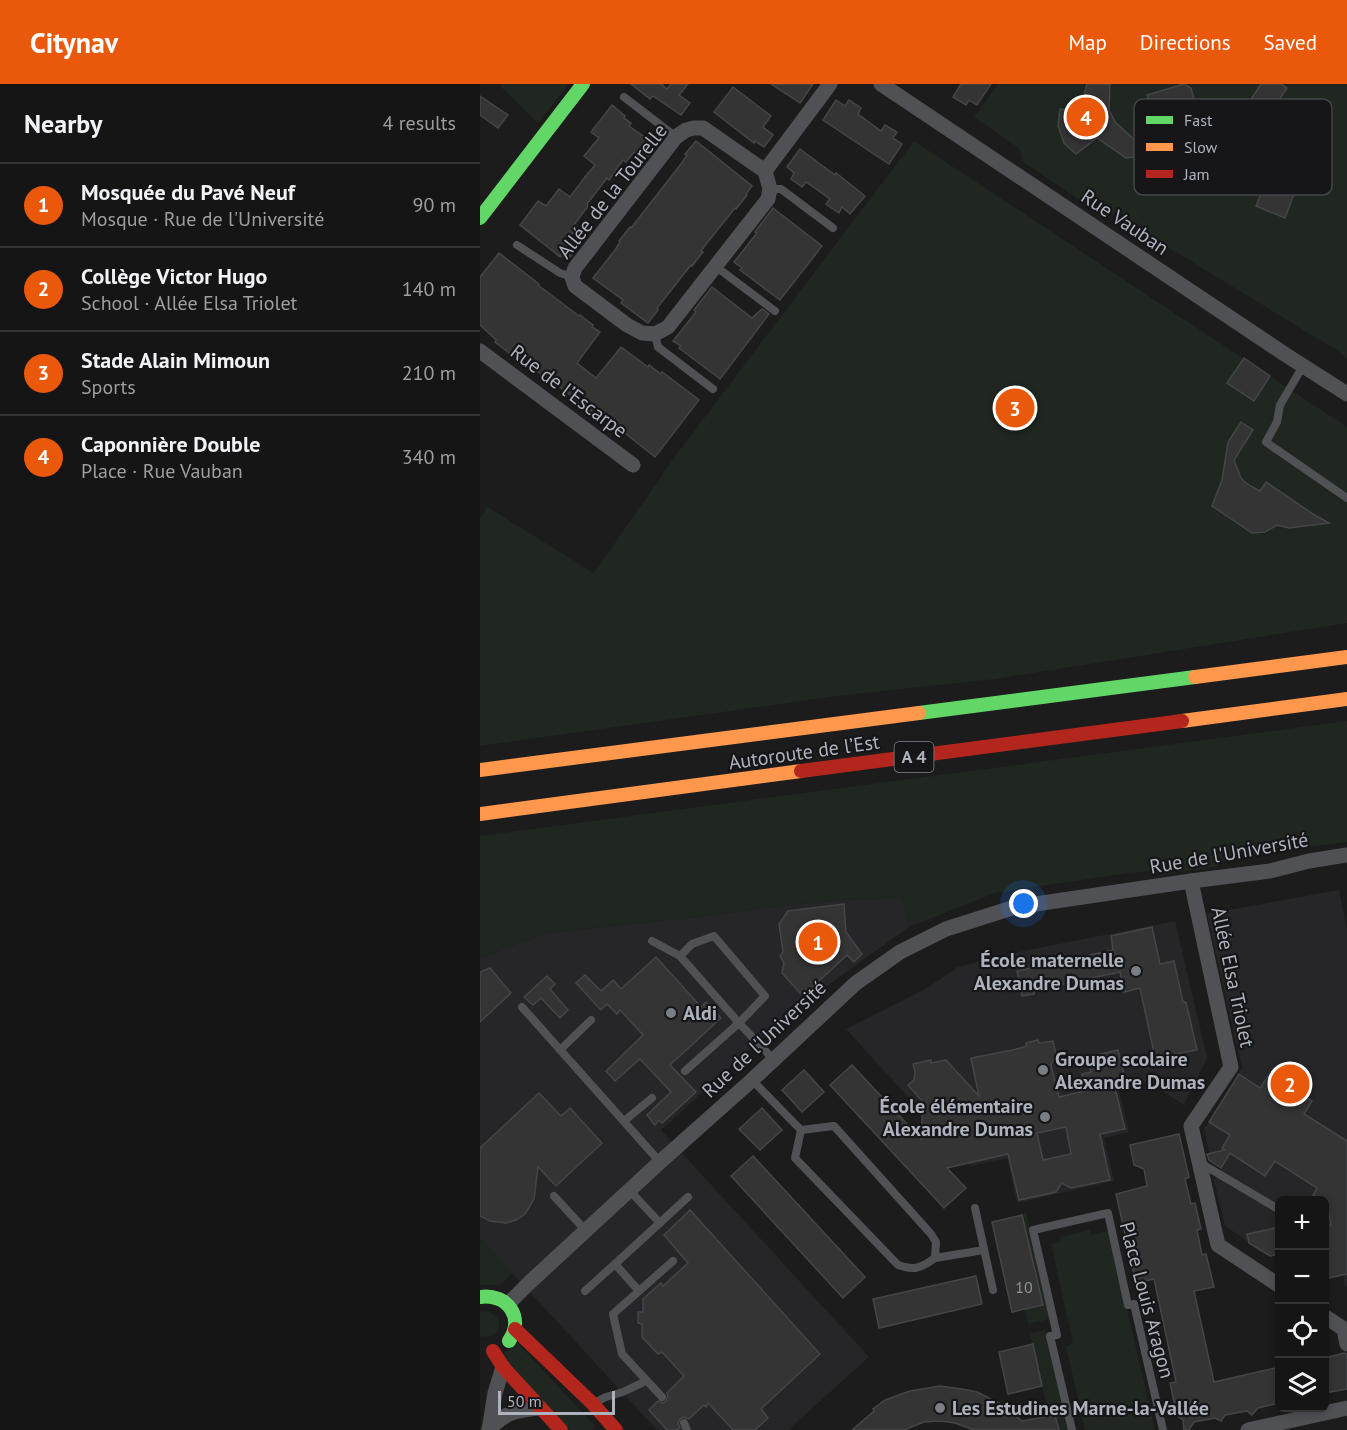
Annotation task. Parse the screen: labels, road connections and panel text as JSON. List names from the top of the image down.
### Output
{
  "streets": {
    "main road": ["Autoroute de l’Est", "A 4"],
    "street": [
      "Allée de la Tourelle",
      "Rue Vauban",
      "Rue de l’Escarpe",
      "Rue de l'Université",
      "Allée Elsa Triolet"
    ],
    "lane": ["Place Louis Aragon"]
  },
  "crossings": [
    ["Rue de l'Université", "Allée Elsa Triolet"]
  ],
  "places": [
    "École maternelle Alexandre Dumas",
    "Aldi",
    "Groupe scolaire Alexandre Dumas",
    "École élémentaire Alexandre Dumas",
    "Les Estudines Marne-la-Vallée"
  ],
  "house_numbers": ["10"],
  "legend": ["Fast", "Slow", "Jam"],
  "scale_bar": "50 m",
  "page": {
    "header": "Citynav",
    "nav": ["Map", "Directions", "Saved"],
    "heading": ["Nearby", "4 results"],
    "pins": [
      "4",
      "3",
      "1",
      "2"
    ],
    "list": [
      {
        "mark": "1",
        "name": "Mosquée du Pavé Neuf",
        "note": "Mosque · Rue de l'Université",
        "value": "90 m"
      },
      {
        "mark": "2",
        "name": "Collège Victor Hugo",
        "note": "School · Allée Elsa Triolet",
        "value": "140 m"
      },
      {
        "mark": "3",
        "name": "Stade Alain Mimoun",
        "note": "Sports",
        "value": "210 m"
      },
      {
        "mark": "4",
        "name": "Caponnière Double",
        "note": "Place · Rue Vauban",
        "value": "340 m"
      }
    ],
    "map_buttons": ["+", "−"],
    "scale": "50 m"
  }
}
